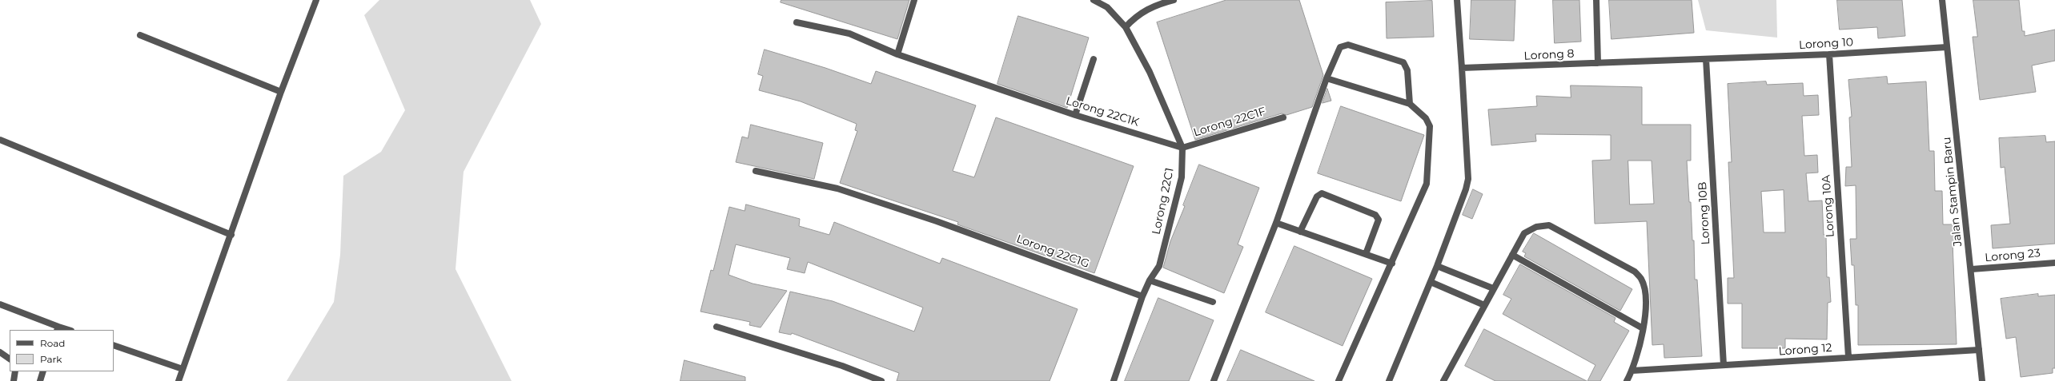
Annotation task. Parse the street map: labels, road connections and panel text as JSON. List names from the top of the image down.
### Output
{
  "streets": {
    "street": [
      "Lorong 10",
      "Lorong 8",
      "Lorong 22C1K",
      "Lorong 22C1F",
      "Jalan Stampin Baru",
      "Lorong 22C1",
      "Lorong 10A",
      "Lorong 10B",
      "Lorong 22C1G",
      "Lorong 23",
      "Lorong 12"
    ]
  },
  "crossings": [
    ["Lorong 10", "Lorong 8"],
    ["Lorong 10", "Jalan Stampin Baru"],
    ["Lorong 10", "Lorong 10A"],
    ["Lorong 10", "Lorong 10B"],
    ["Lorong 8", "Lorong 10B"],
    ["Lorong 22C1K", "Lorong 22C1F"],
    ["Lorong 22C1K", "Lorong 22C1"],
    ["Lorong 22C1F", "Lorong 22C1"],
    ["Jalan Stampin Baru", "Lorong 23"],
    ["Jalan Stampin Baru", "Lorong 12"],
    ["Lorong 22C1", "Lorong 22C1G"],
    ["Lorong 10A", "Lorong 12"],
    ["Lorong 10B", "Lorong 12"]
  ],
  "legend": ["Road", "Park"]
}
